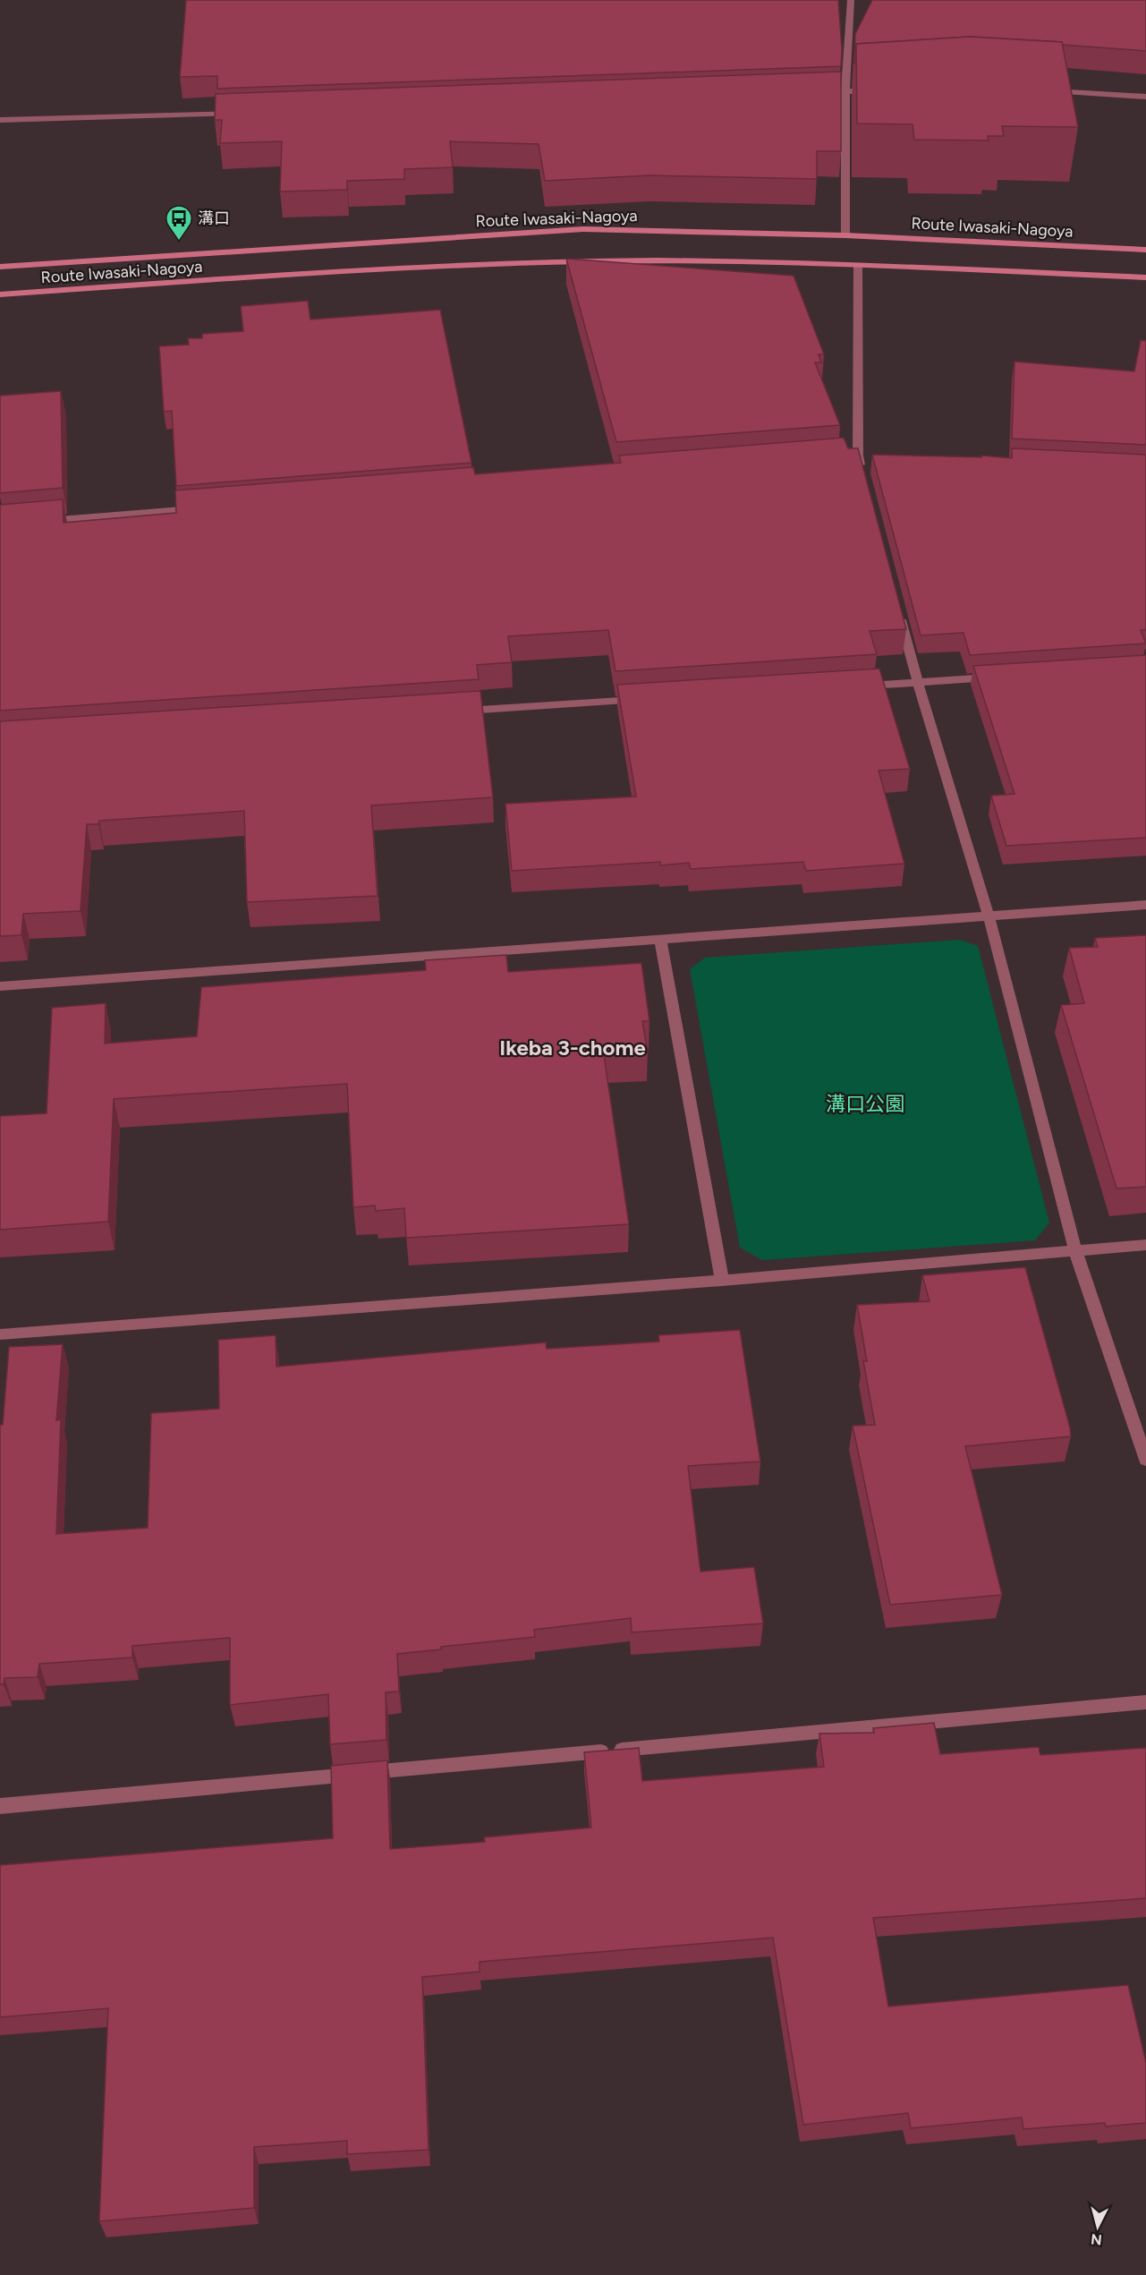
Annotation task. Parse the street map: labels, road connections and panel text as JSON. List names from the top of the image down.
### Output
{
  "streets": {
    "main road": ["Route Iwasaki-Nagoya"]
  },
  "districts": ["Ikeba 3-chome"],
  "parks": ["溝口公園"],
  "places": {
    "bus stop": ["溝口"]
  },
  "north": "bottom"
}
